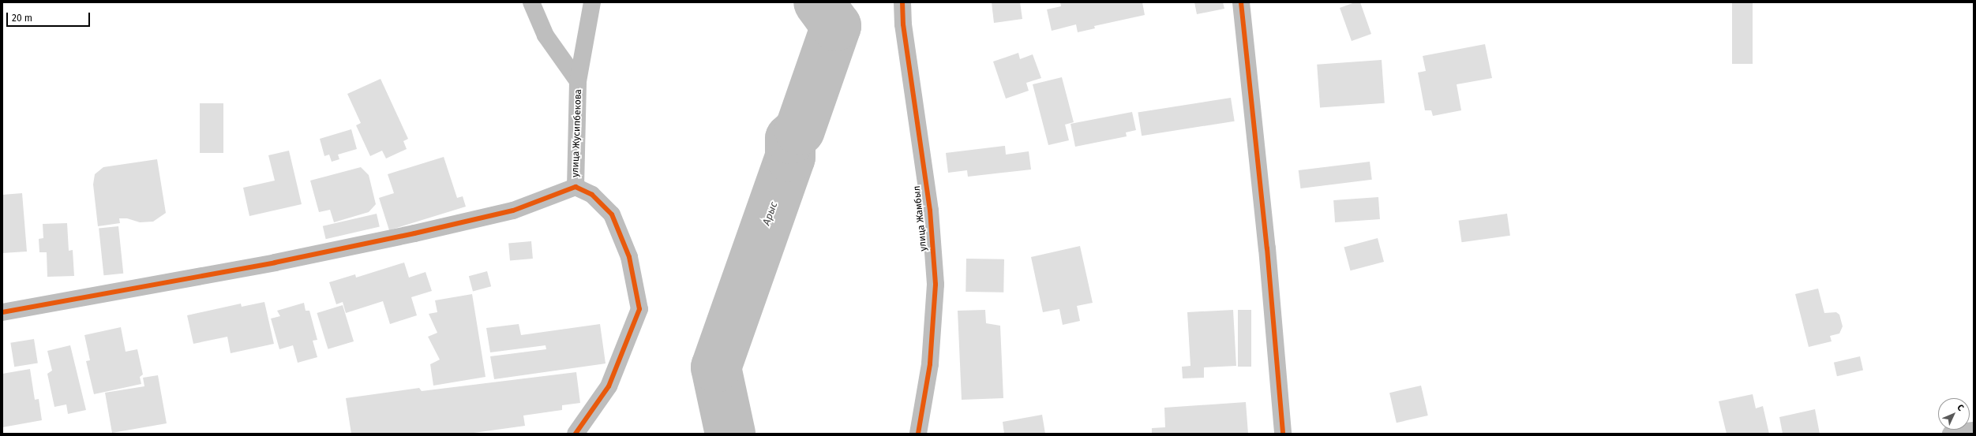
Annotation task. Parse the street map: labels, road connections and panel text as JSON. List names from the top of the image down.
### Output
{
  "streets": {
    "street": ["улица Жусипбекова", "улица Жамбыл"]
  },
  "water": ["Арыс"],
  "scale_bar": "20 m",
  "north": "top right"
}
